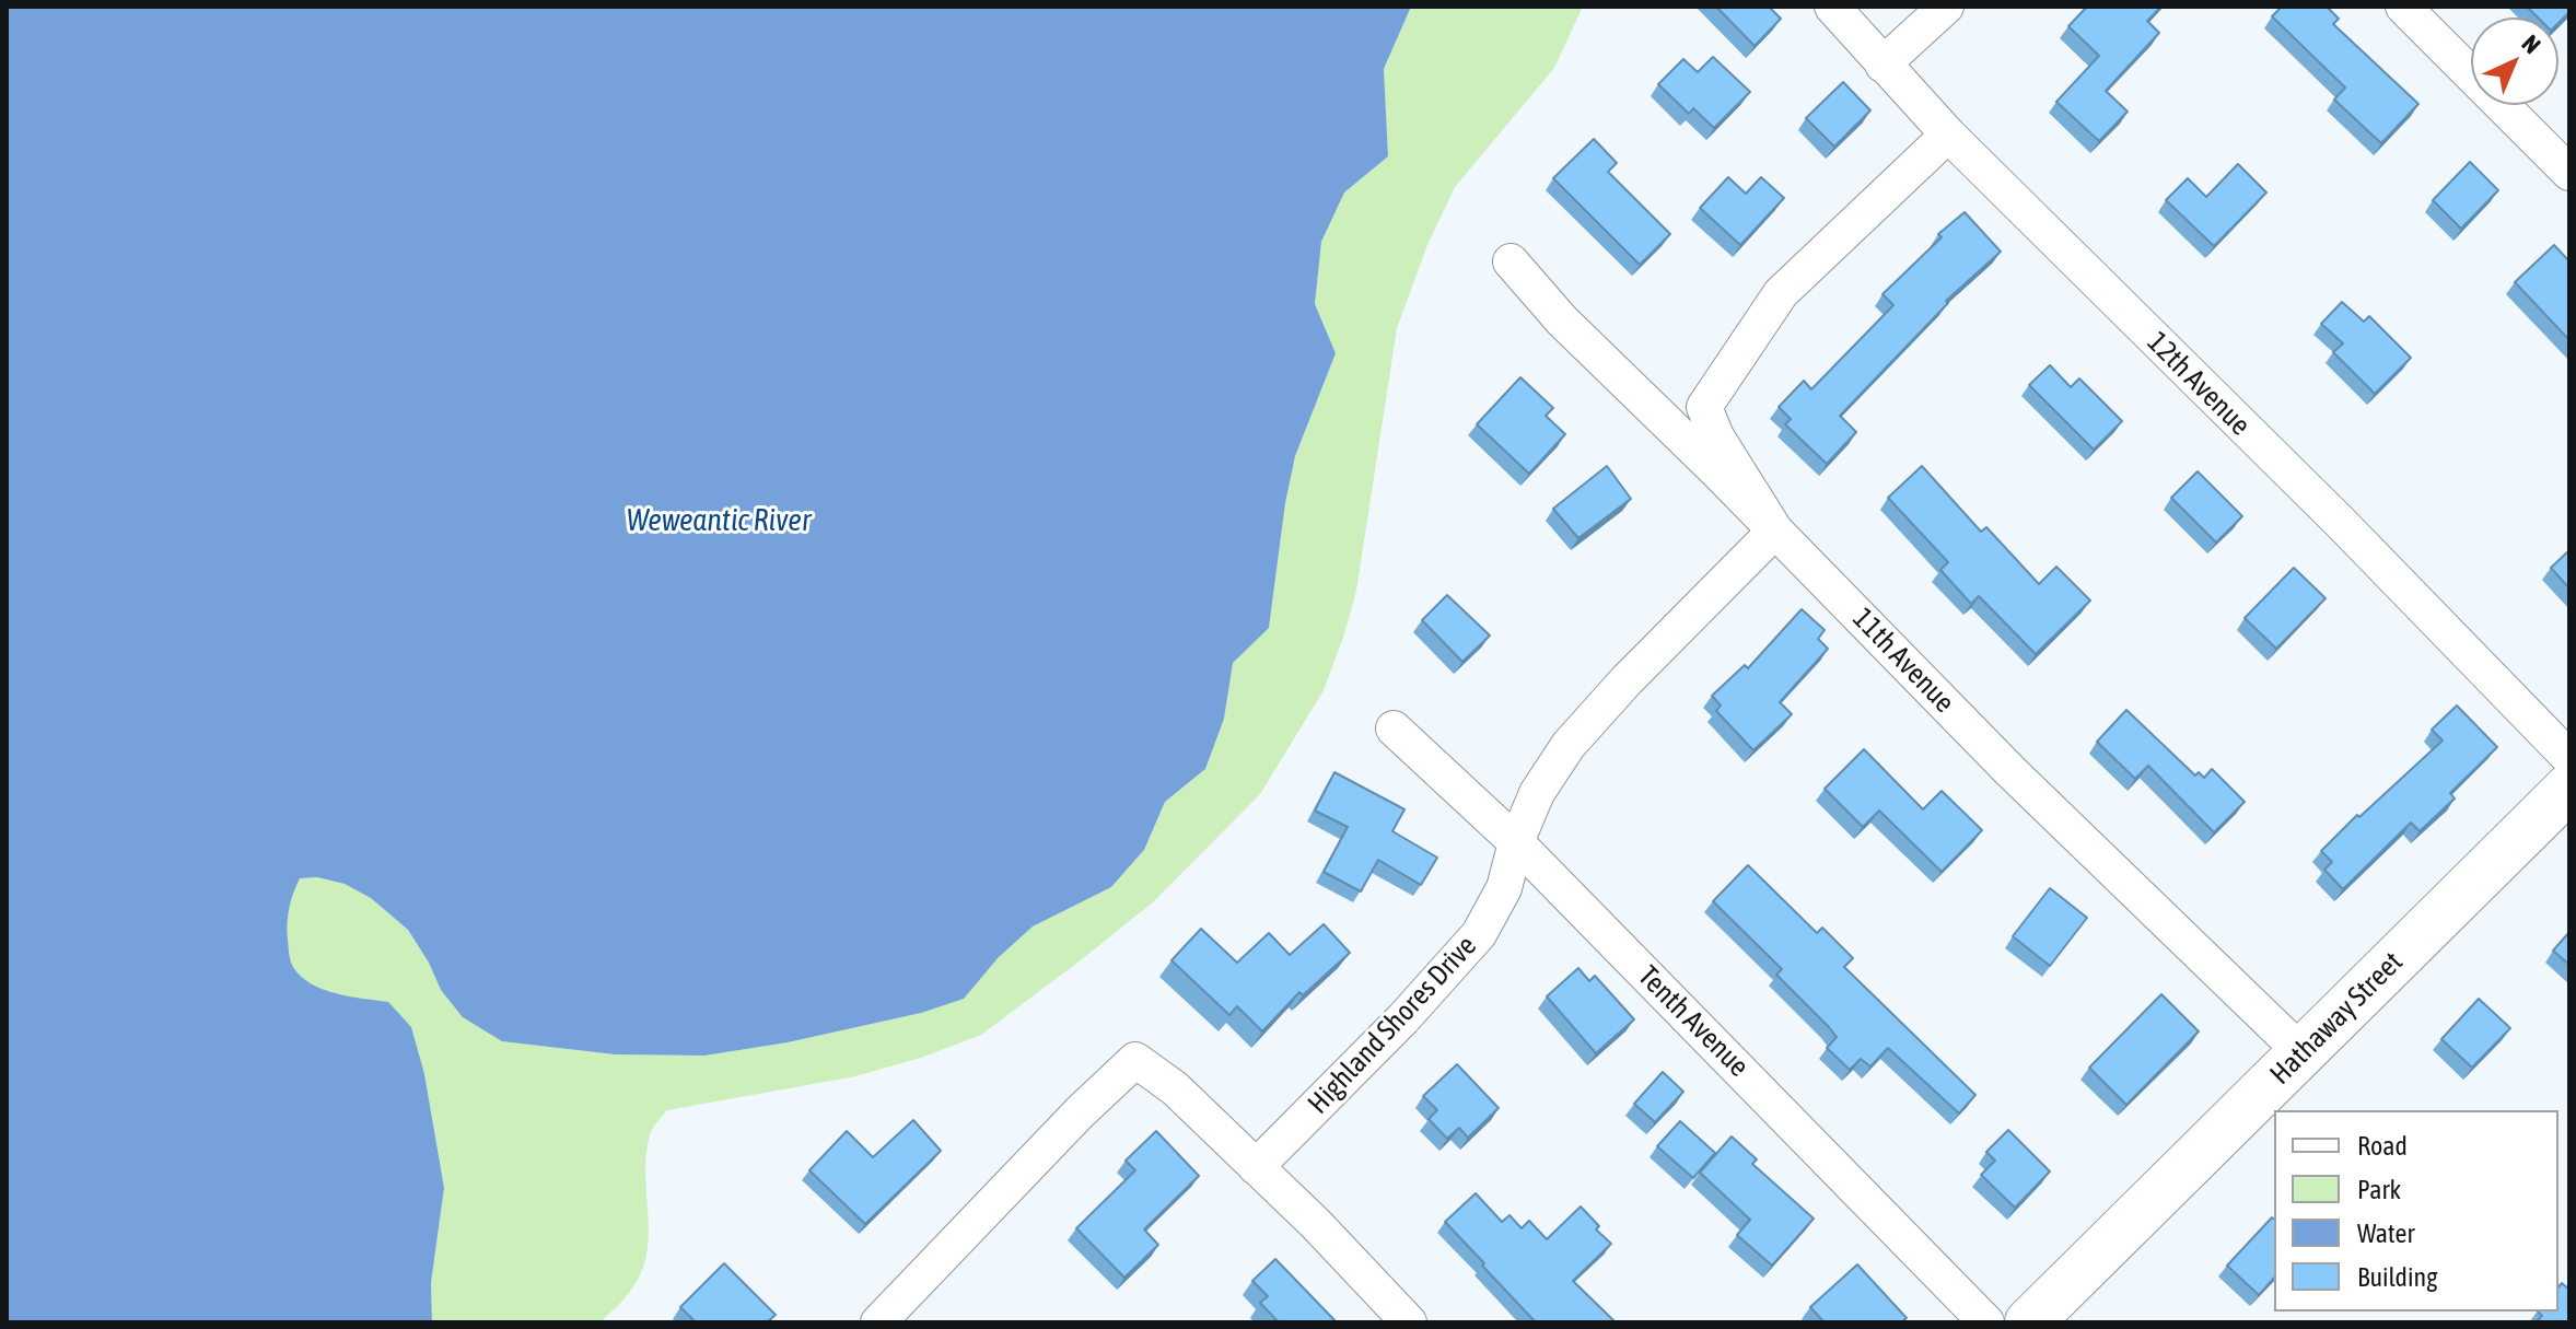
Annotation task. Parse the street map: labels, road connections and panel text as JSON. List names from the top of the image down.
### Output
{
  "streets": {
    "street": [
      "12th Avenue",
      "11th Avenue",
      "Hathaway Street",
      "Tenth Avenue",
      "Highland Shores Drive"
    ]
  },
  "crossings": [
    ["11th Avenue", "Hathaway Street"],
    ["11th Avenue", "Highland Shores Drive"],
    ["Tenth Avenue", "Highland Shores Drive"]
  ],
  "water": ["Weweantic River"],
  "legend": [
    "Road",
    "Park",
    "Water",
    "Building"
  ],
  "north": "top right"
}
